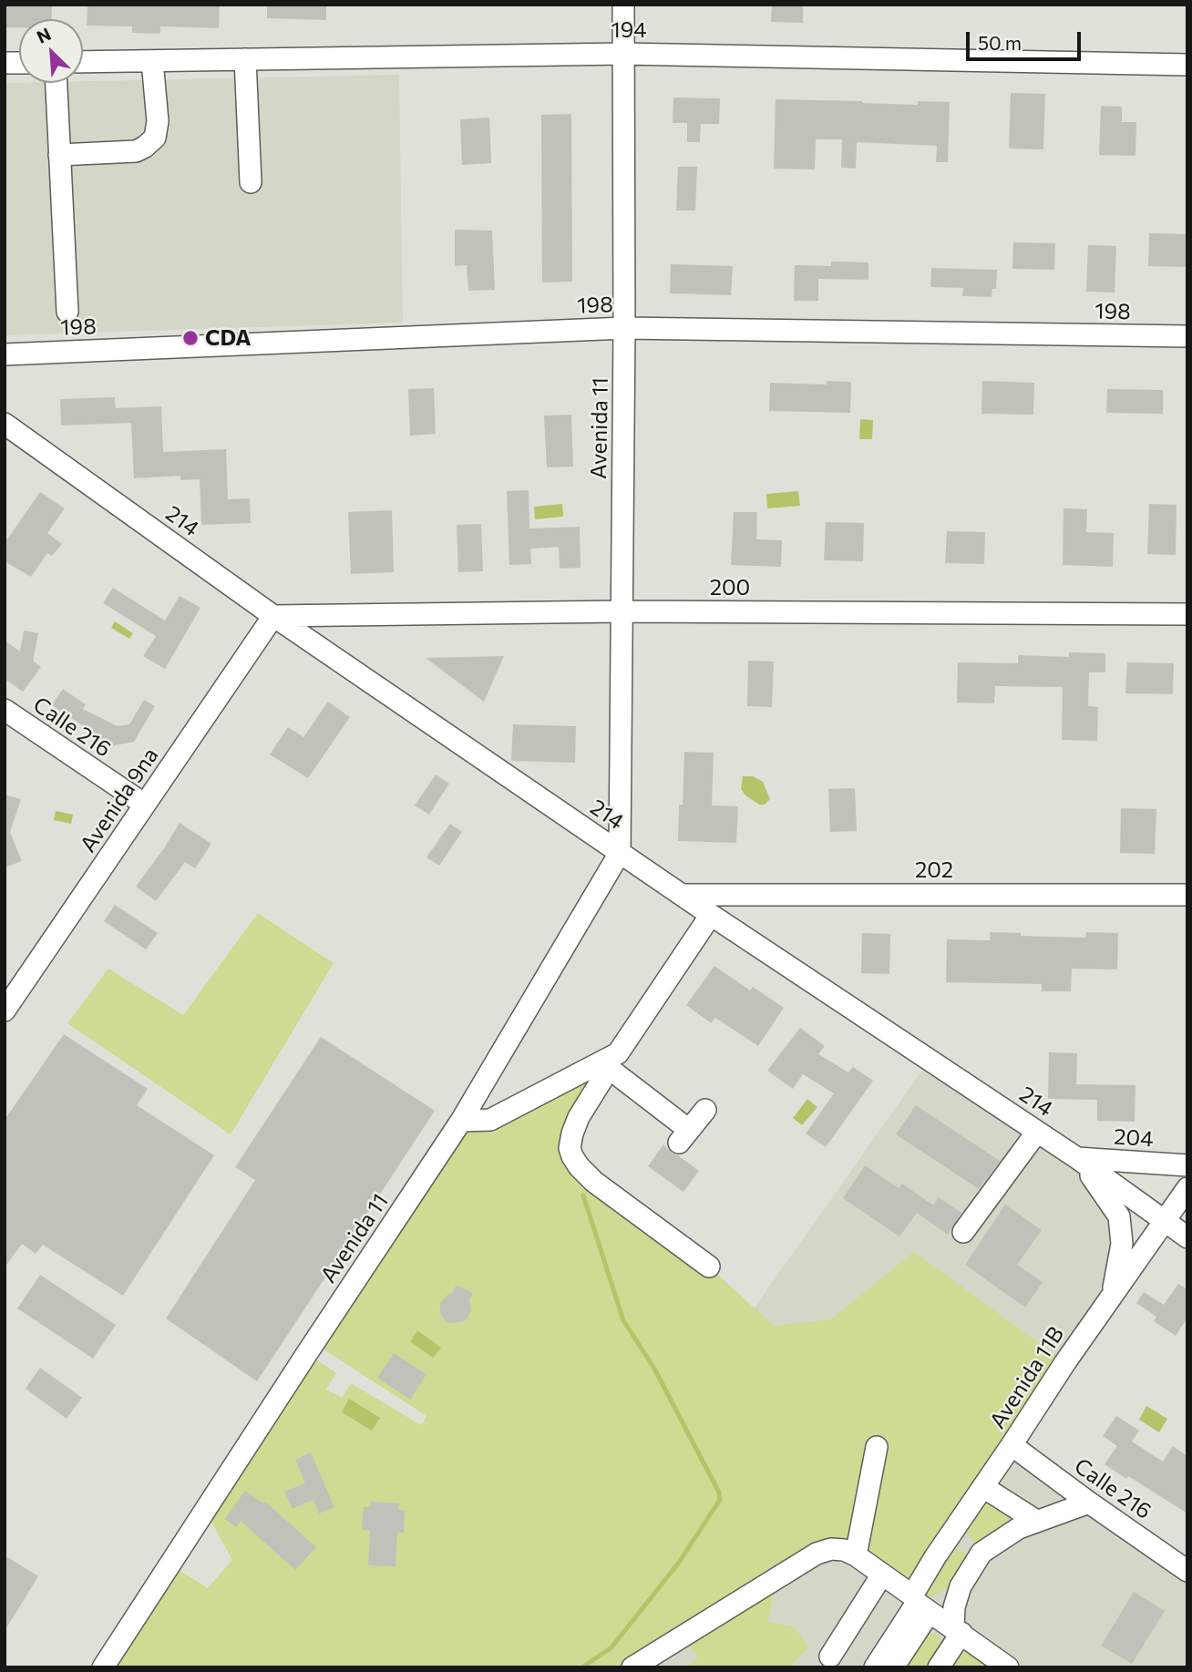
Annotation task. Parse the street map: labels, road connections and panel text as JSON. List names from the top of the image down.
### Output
{
  "streets": {
    "street": [
      "194",
      "198",
      "Avenida 11",
      "214",
      "200",
      "Calle 216",
      "Avenida 9na",
      "202",
      "204",
      "Avenida 11B"
    ]
  },
  "crossings": [
    ["194", "Avenida 11"],
    ["198", "Avenida 11"],
    ["Avenida 11", "214"],
    ["Avenida 11", "200"],
    ["214", "200"],
    ["214", "Avenida 9na"],
    ["214", "202"],
    ["214", "204"],
    ["214", "Avenida 11B"],
    ["200", "Avenida 9na"],
    ["Calle 216", "Avenida 9na"],
    ["Calle 216", "Avenida 11B"]
  ],
  "places": ["CDA"],
  "scale_bar": "50 m",
  "north": "top left"
}
